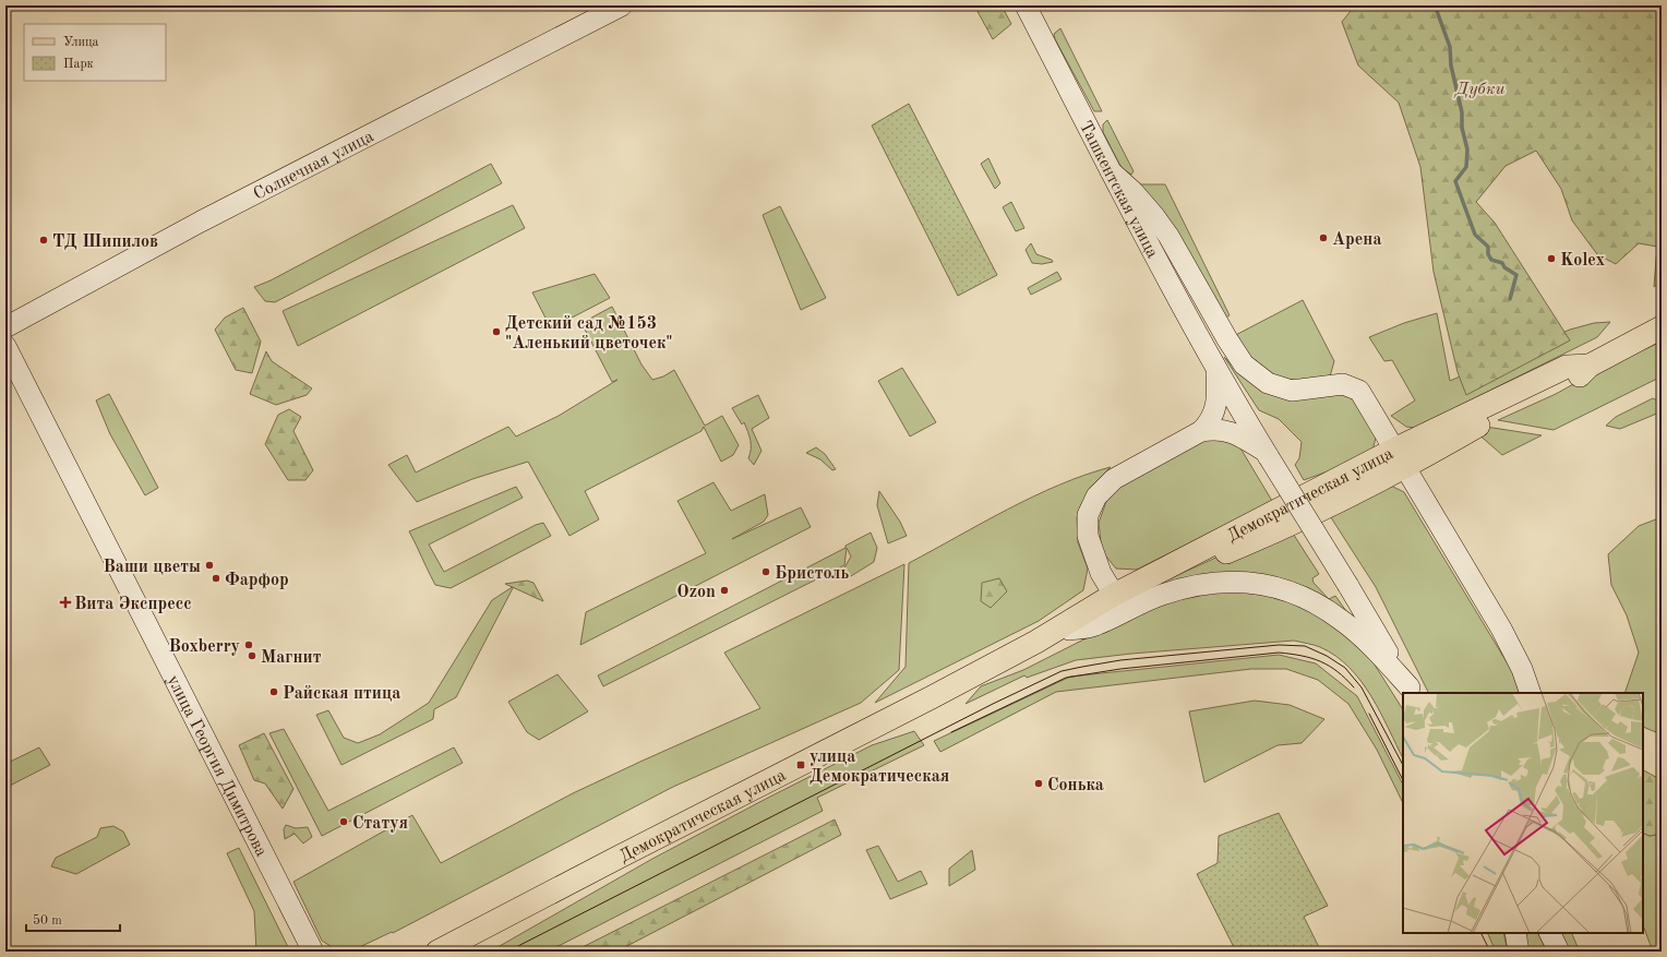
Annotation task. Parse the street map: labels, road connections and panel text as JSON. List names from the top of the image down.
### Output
{
  "streets": {
    "main road": [
      "Солнечная улица",
      "Ташкентская улица",
      "Демократическая улица",
      "улица Георгия Димитрова"
    ]
  },
  "parks": ["Дубки"],
  "places": {
    "other": [
      "Арена",
      "ТД Шипилов",
      "Kolex",
      "Детский сад №153 \"Аленький цветочек\"",
      "Ваши цветы",
      "Бристоль",
      "Фарфор",
      "Ozon",
      "Boxberry",
      "Магнит",
      "Райская птица",
      "Сонька",
      "Статуя"
    ],
    "health": ["Вита Экспресс"],
    "transit": ["улица Демократическая"]
  },
  "legend": ["Улица", "Парк"],
  "scale_bar": "50 m"
}
